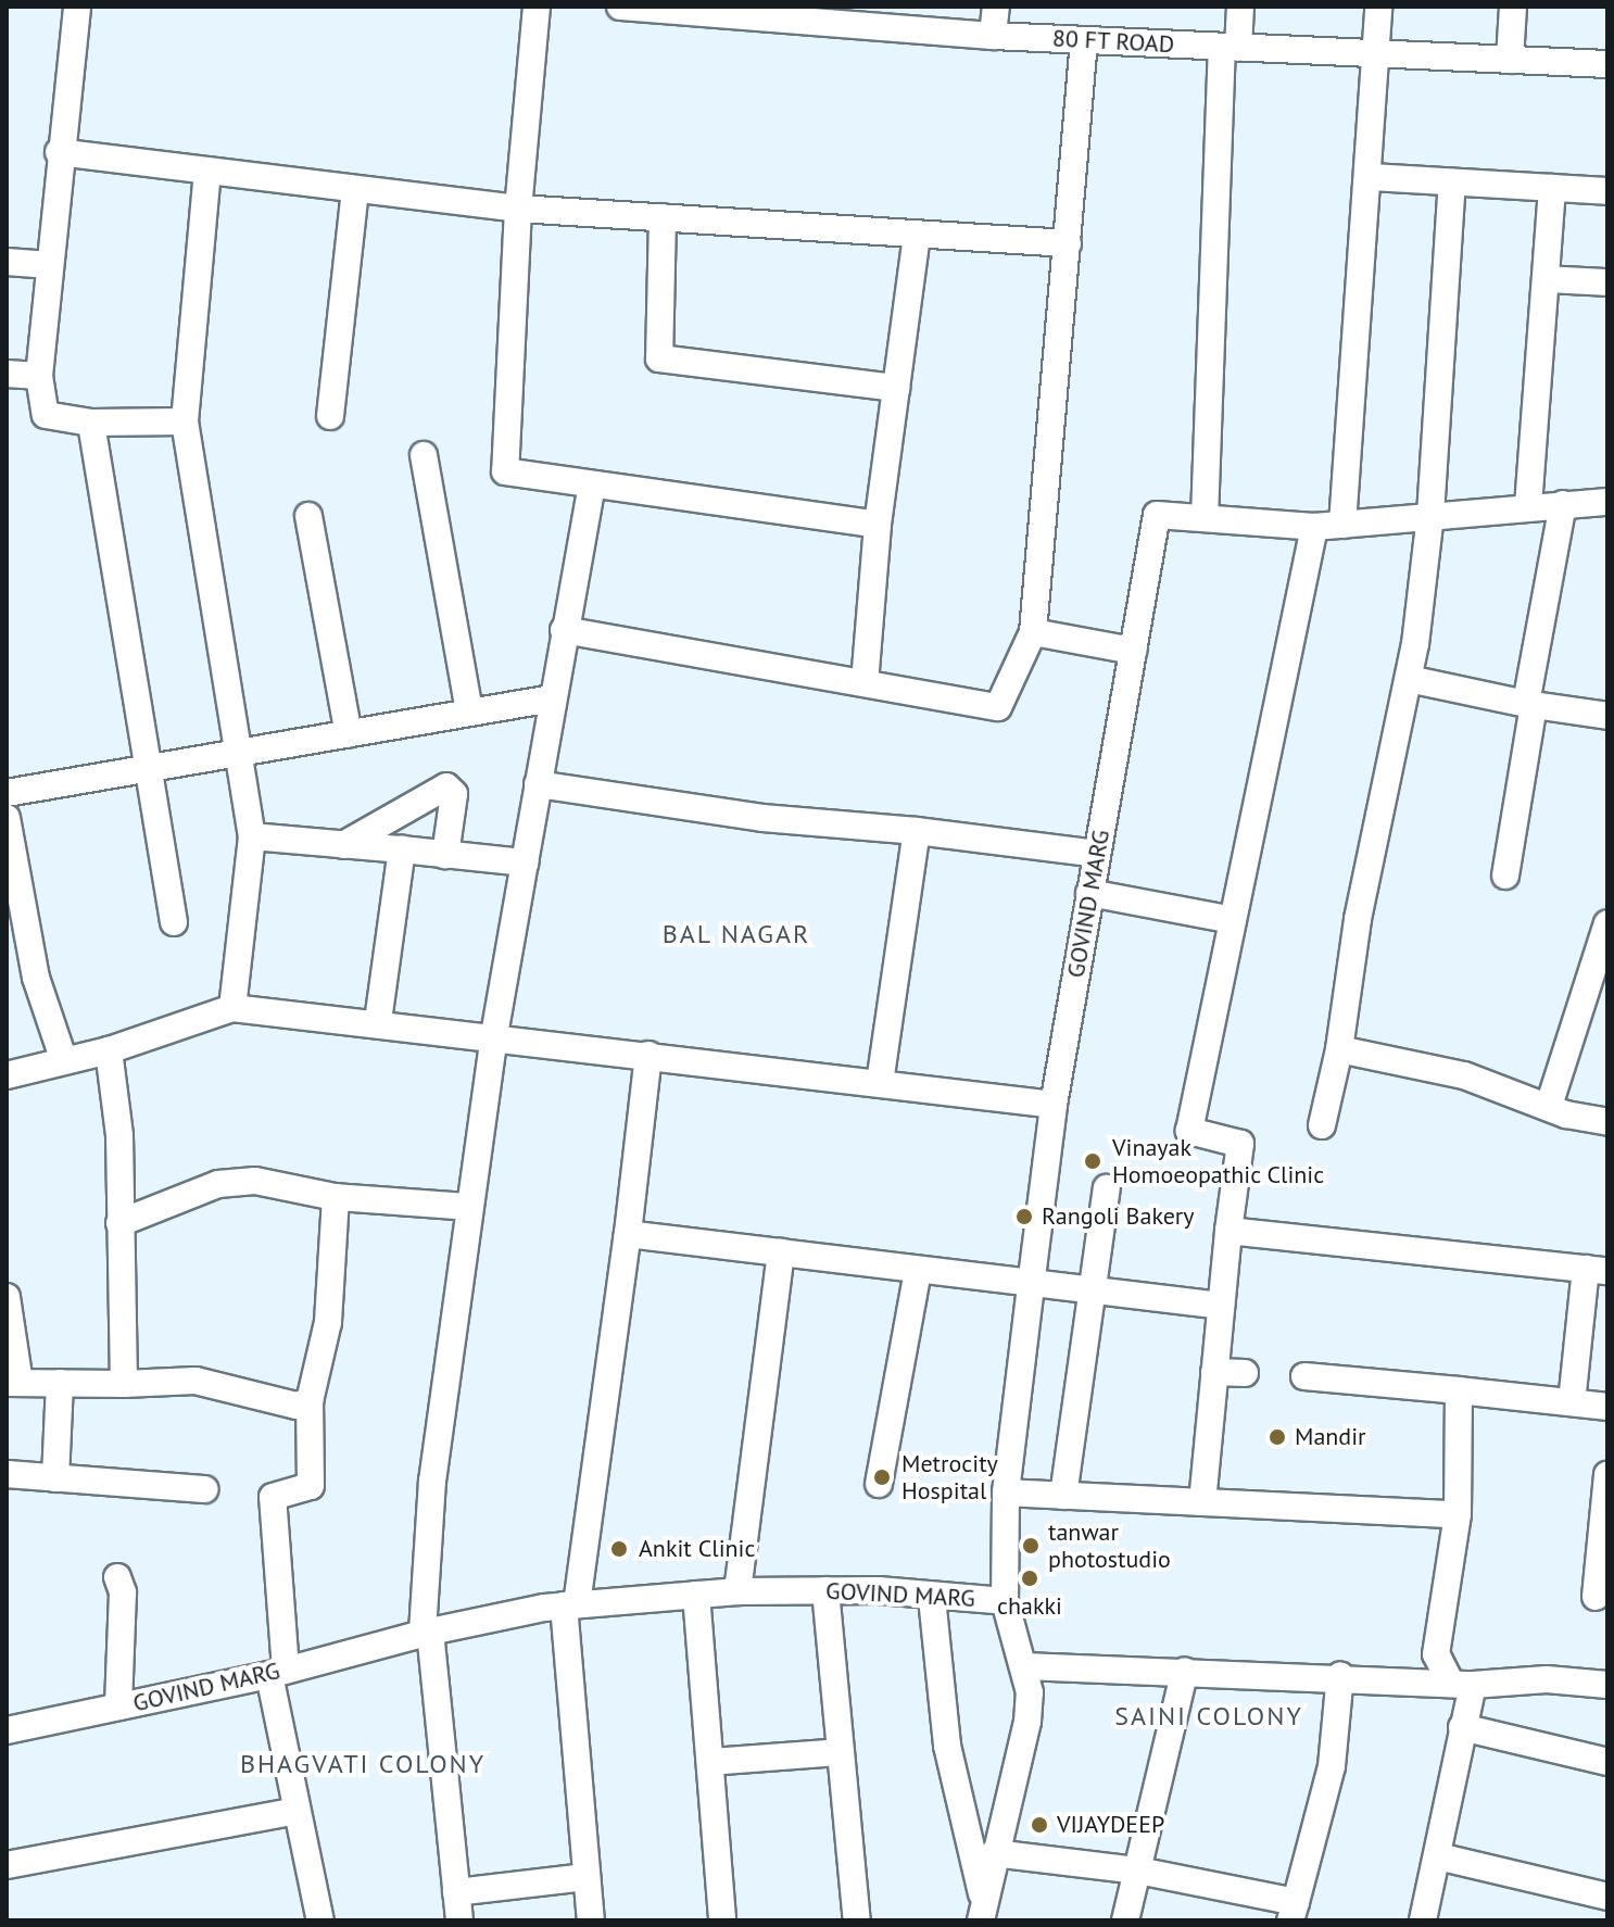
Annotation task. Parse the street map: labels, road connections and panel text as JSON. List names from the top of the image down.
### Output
{
  "streets": {
    "street": ["80 FT ROAD", "GOVIND MARG"]
  },
  "districts": ["BAL NAGAR", "SAINI COLONY", "BHAGVATI COLONY"],
  "places": [
    "Vinayak Homoeopathic Clinic",
    "Rangoli Bakery",
    "Mandir",
    "Metrocity Hospital",
    "tanwar photostudio",
    "Ankit Clinic",
    "chakki",
    "VIJAYDEEP"
  ]
}
